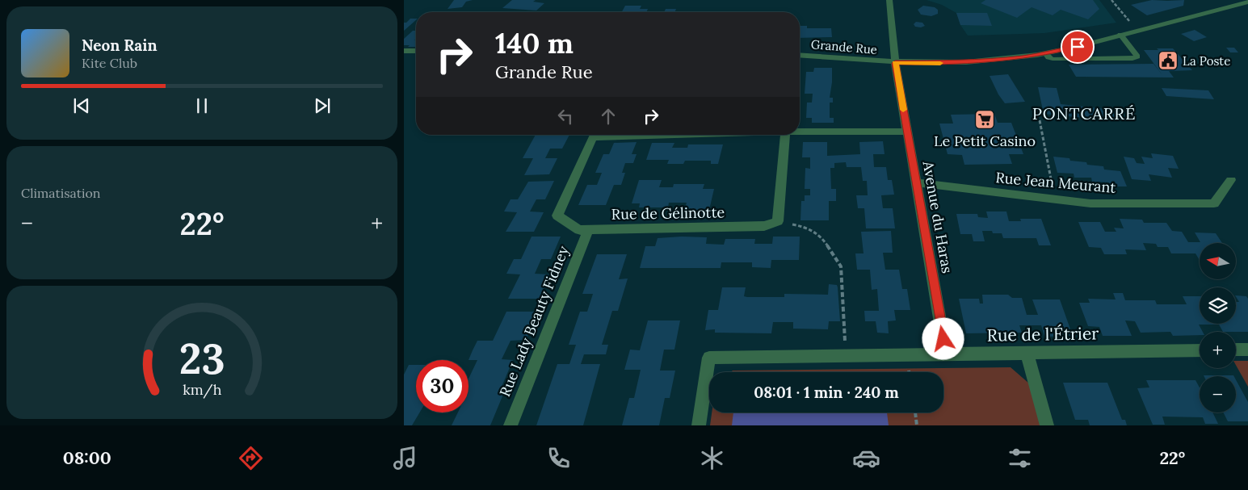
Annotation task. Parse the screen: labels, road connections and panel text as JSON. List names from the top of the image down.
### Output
{
  "streets": {
    "street": [
      "Grande Rue",
      "Rue Jean Meurant",
      "Rue de Gélinotte",
      "Avenue du Haras",
      "Rue Lady Beauty Fidney",
      "Rue de l'Étrier"
    ]
  },
  "crossings": [
    ["Grande Rue", "Avenue du Haras"],
    ["Rue Jean Meurant", "Avenue du Haras"],
    ["Rue de Gélinotte", "Rue Lady Beauty Fidney"],
    ["Avenue du Haras", "Rue de l'Étrier"]
  ],
  "districts": ["PONTCARRÉ"],
  "places": {
    "public building": ["La Poste"],
    "supermarket": ["Le Petit Casino"]
  },
  "north": "left",
  "page": {
    "turn": ["140 m", "Grande Rue"],
    "song": ["Neon Rain", "Kite Club"],
    "tile": "Climatisation",
    "heat": ["−", "22°", "+"],
    "map_buttons": ["+", "−"],
    "limit": "30",
    "trip": "08:01 · 1 min · 240 m",
    "tabs": ["08:00", "22°"],
    "gauge": ["23", "km/h"]
  }
}
